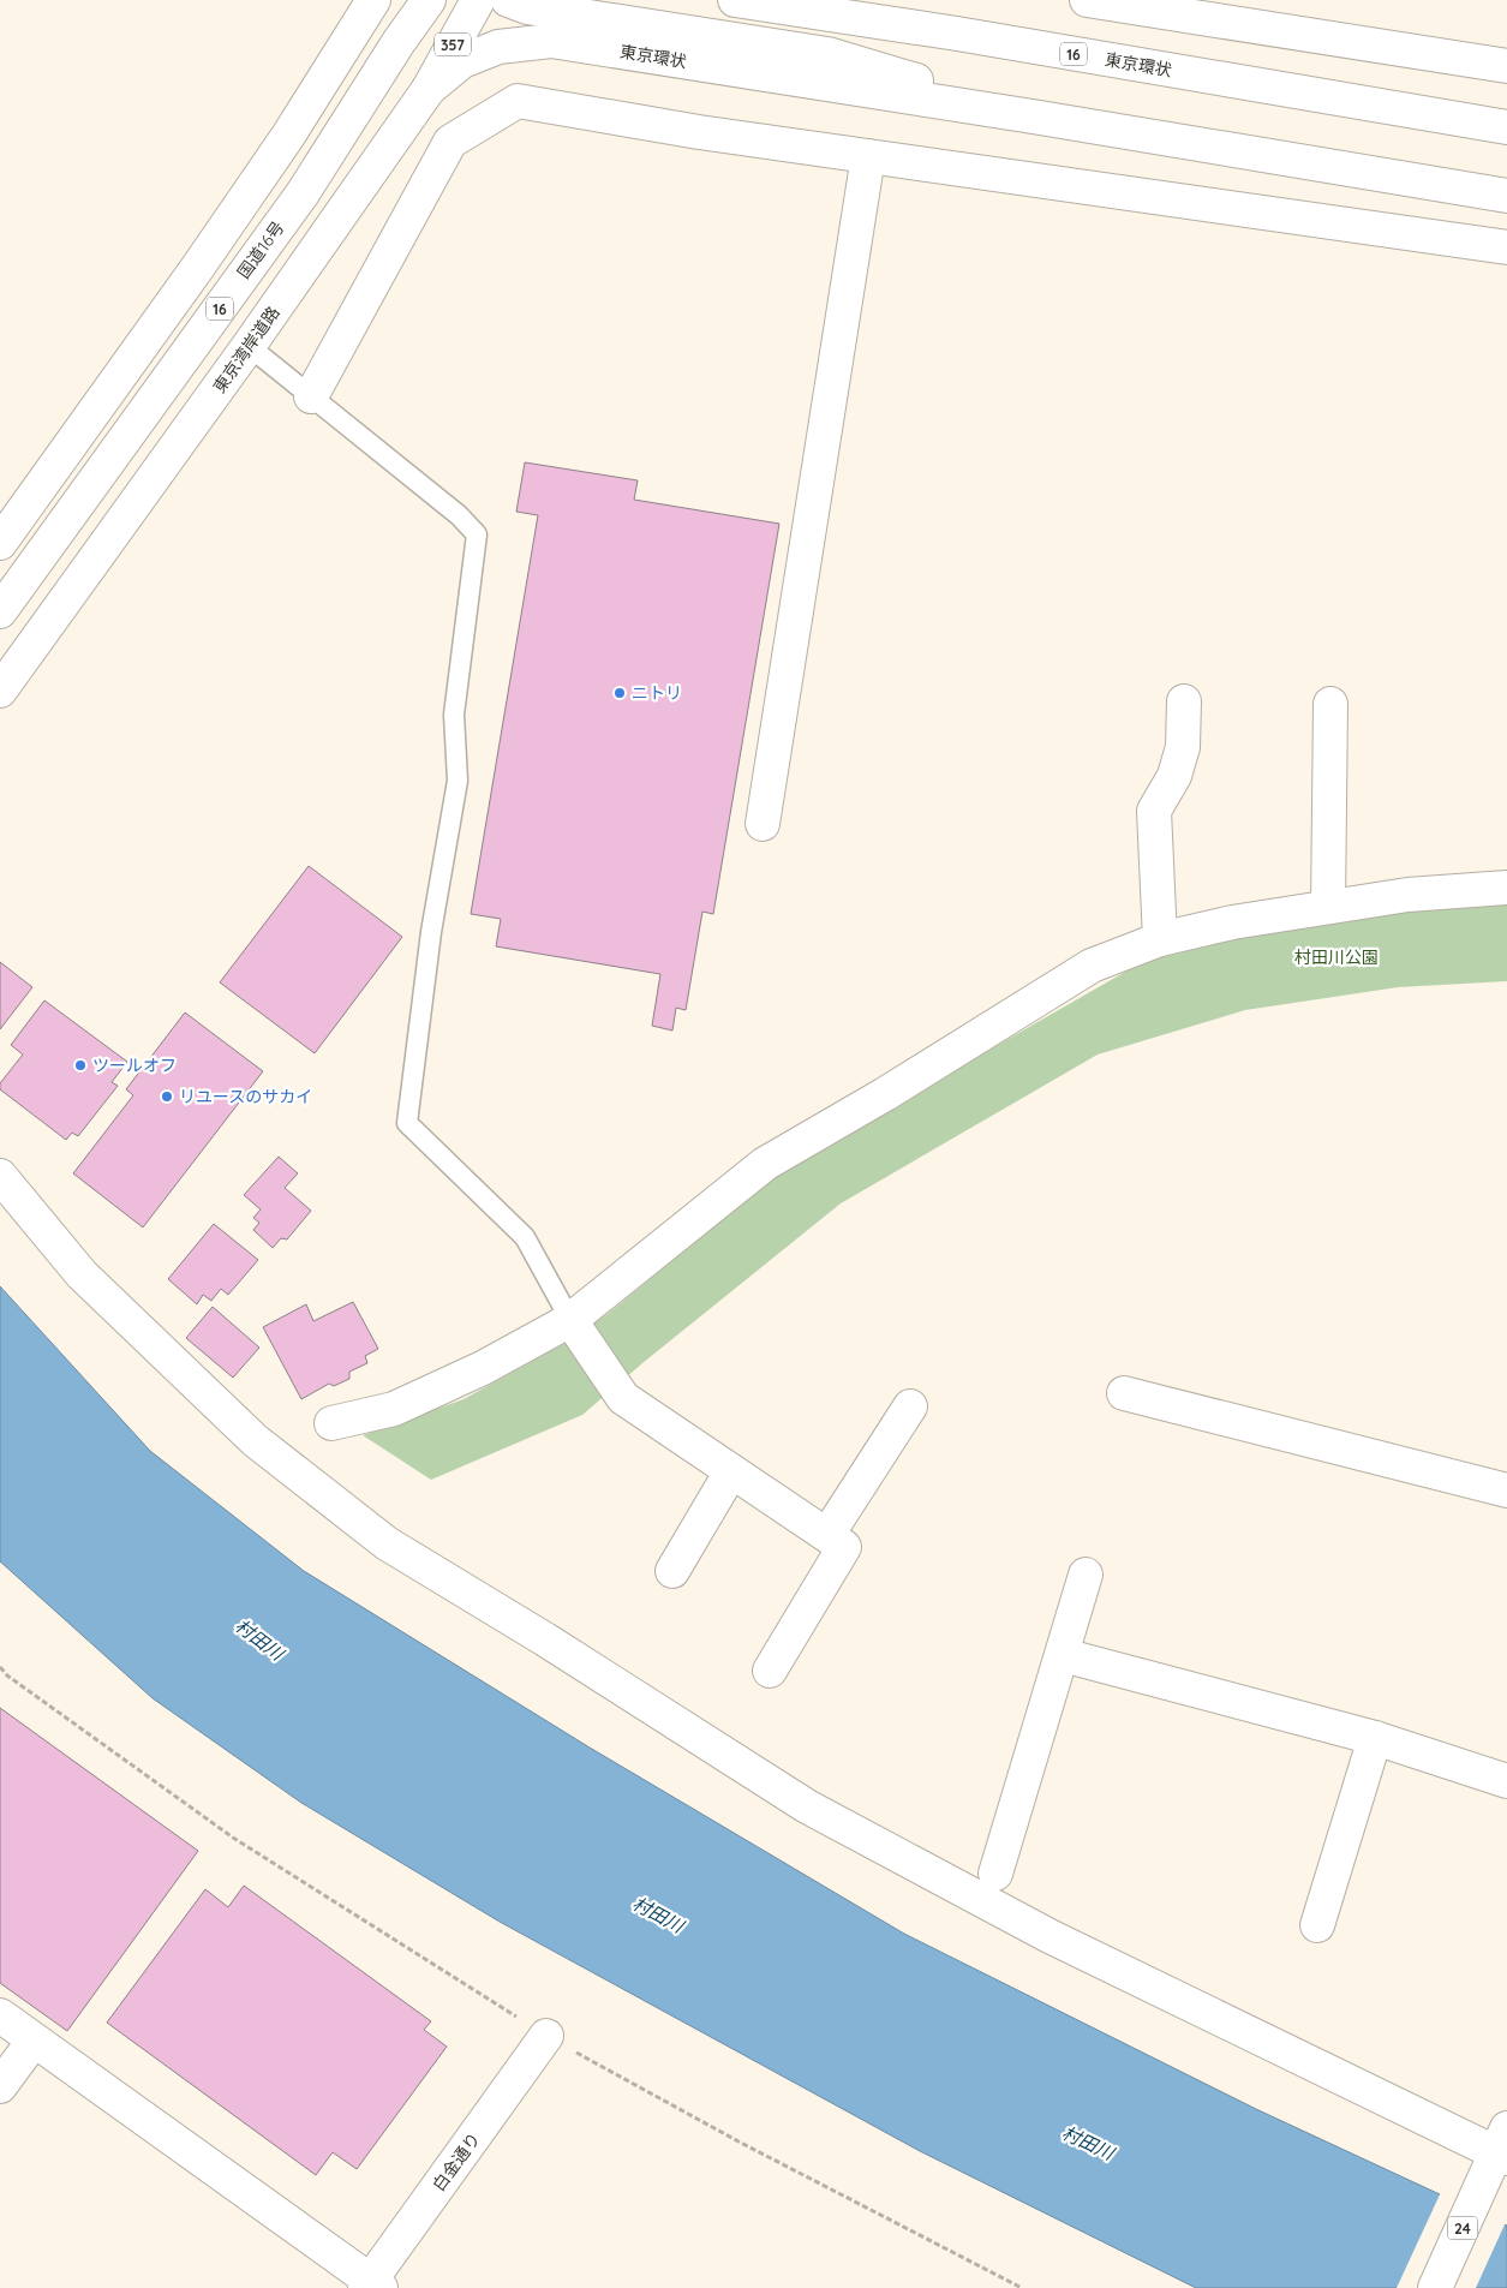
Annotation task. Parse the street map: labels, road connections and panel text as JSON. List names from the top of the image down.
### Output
{
  "streets": {
    "main road": [
      "357",
      "16",
      "東京環状",
      "国道16号",
      "東京湾岸道路",
      "白金通り",
      "24"
    ]
  },
  "crossings": [
    ["東京環状", "東京湾岸道路"]
  ],
  "water": ["村田川"],
  "parks": ["村田川公園"],
  "places": ["ニトリ", "ツールオフ", "リユースのサカイ"]
}
